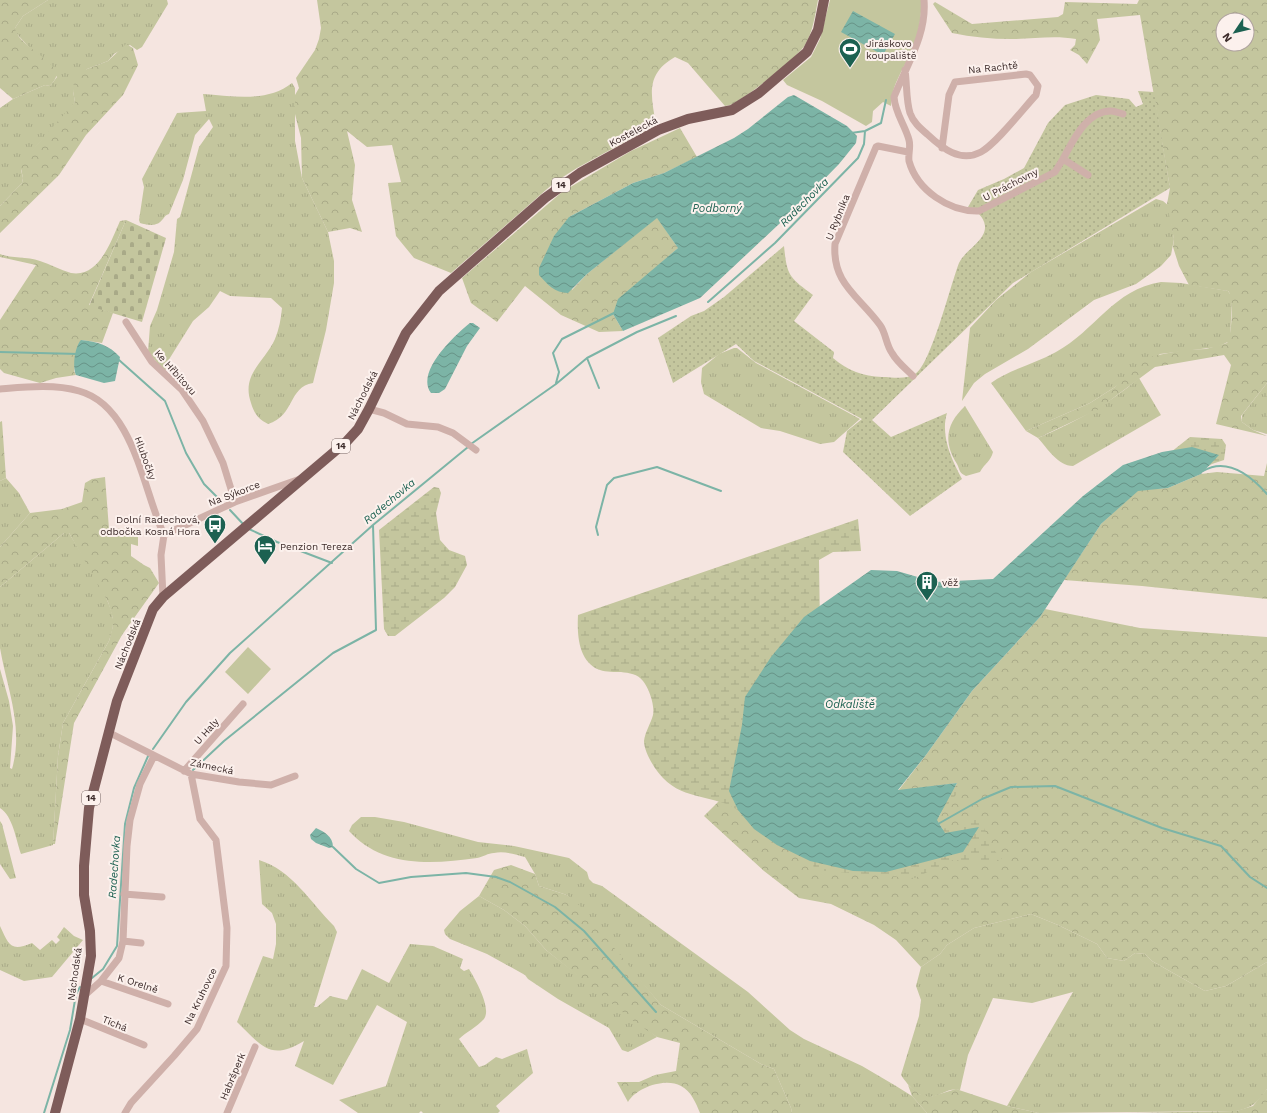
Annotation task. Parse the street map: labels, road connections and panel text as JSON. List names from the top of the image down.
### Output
{
  "streets": {
    "main road": ["Kostelecká", "14", "Náchodská"],
    "street": [
      "Na Rachtě",
      "U Práchovny",
      "U Rybníka",
      "Ke Hřbitovu",
      "Hlubočky",
      "Na Sýkorce",
      "U Haly",
      "Zámecká",
      "K Orelně",
      "Na Kruhovce",
      "Tichá",
      "Habršperk"
    ]
  },
  "crossings": [
    ["Na Rachtě", "U Práchovny"],
    ["Kostelecká", "Náchodská"],
    ["U Práchovny", "U Rybníka"],
    ["Ke Hřbitovu", "Na Sýkorce"],
    ["Náchodská", "Na Sýkorce"],
    ["Náchodská", "Zámecká"],
    ["Náchodská", "Tichá"],
    ["Hlubočky", "Na Sýkorce"],
    ["U Haly", "Zámecká"],
    ["U Haly", "Na Kruhovce"],
    ["Zámecká", "Na Kruhovce"]
  ],
  "water": ["Radechovka", "Podborný", "Odkaliště"],
  "places": {
    "sports": ["Jiráskovo koupaliště"],
    "bus stop": ["Dolní Radechová, odbočka Kosná Hora"],
    "hotel": ["Penzion Tereza"],
    "building": ["věž"]
  },
  "north": "bottom left"
}
